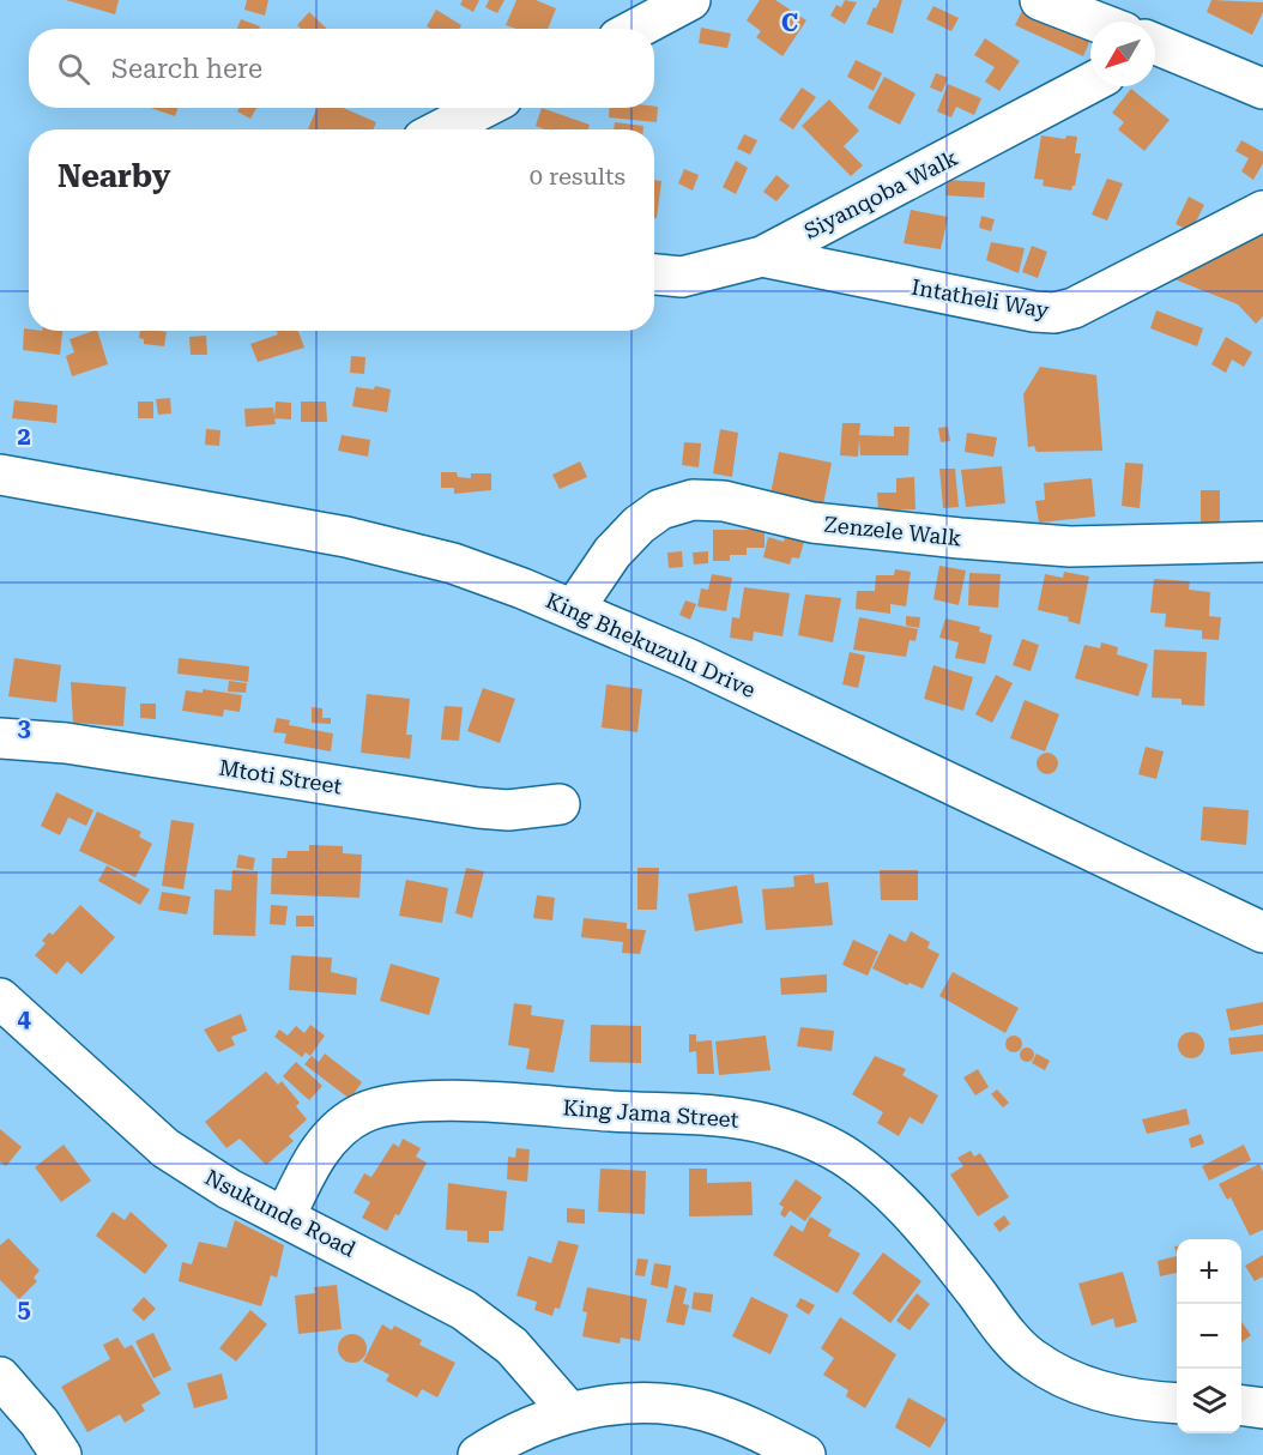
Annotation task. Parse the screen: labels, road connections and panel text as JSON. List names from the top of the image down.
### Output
{
  "streets": {
    "street": [
      "Siyanqoba Walk",
      "Intatheli Way",
      "Zenzele Walk",
      "King Bhekuzulu Drive",
      "Mtoti Street",
      "King Jama Street",
      "Nsukunde Road"
    ]
  },
  "crossings": [
    ["Siyanqoba Walk", "Intatheli Way"],
    ["Zenzele Walk", "King Bhekuzulu Drive"],
    ["King Jama Street", "Nsukunde Road"]
  ],
  "north": "bottom left",
  "page": {
    "search": "Search here",
    "heading": ["Nearby", "0 results"],
    "map_buttons": ["+", "−"]
  },
  "grid": {
    "columns": ["C"],
    "rows": [
      "2",
      "3",
      "4",
      "5"
    ]
  }
}
